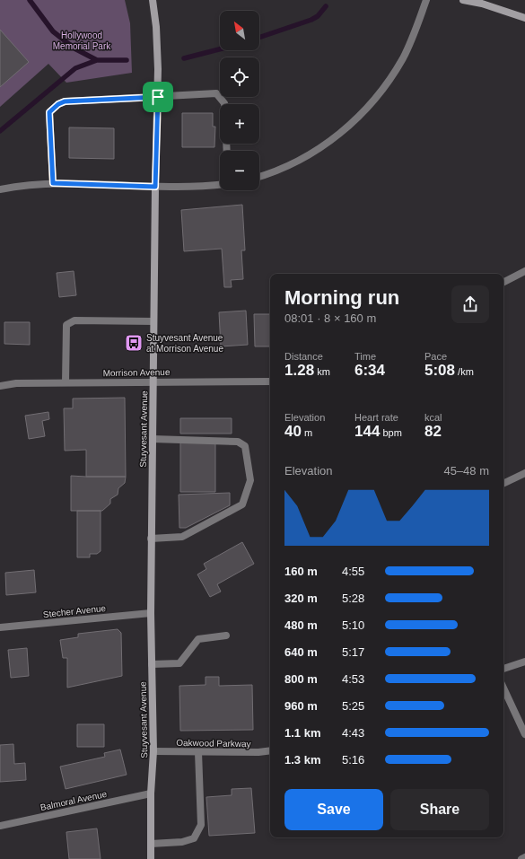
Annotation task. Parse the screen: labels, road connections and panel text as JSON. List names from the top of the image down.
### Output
{
  "streets": {
    "main road": ["Stuyvesant Avenue"],
    "street": [
      "Morrison Avenue",
      "Stecher Avenue",
      "Oakwood Parkway",
      "Balmoral Avenue"
    ]
  },
  "crossings": [
    ["Morrison Avenue", "Stuyvesant Avenue"],
    ["Stuyvesant Avenue", "Stecher Avenue"],
    ["Stuyvesant Avenue", "Oakwood Parkway"],
    ["Stuyvesant Avenue", "Balmoral Avenue"]
  ],
  "parks": ["Hollywood Memorial Park"],
  "places": {
    "bus stop": ["Stuyvesant Avenue at Morrison Avenue"]
  },
  "north": "top left",
  "page": {
    "map_buttons": ["+", "−"],
    "heading": ["Morning run", "08:01 · 8 × 160 m"],
    "stats": [
      ["Distance", "1.28 km"],
      ["Time", "6:34"],
      ["Pace", "5:08 /km"],
      ["Elevation", "40 m"],
      ["Heart rate", "144 bpm"],
      ["kcal", "82"]
    ],
    "chart": ["Elevation", "45–48 m"],
    "list": [
      {
        "name": "160 m",
        "note": "4:55"
      },
      {
        "name": "320 m",
        "note": "5:28"
      },
      {
        "name": "480 m",
        "note": "5:10"
      },
      {
        "name": "640 m",
        "note": "5:17"
      },
      {
        "name": "800 m",
        "note": "4:53"
      },
      {
        "name": "960 m",
        "note": "5:25"
      },
      {
        "name": "1.1 km",
        "note": "4:43"
      },
      {
        "name": "1.3 km",
        "note": "5:16"
      }
    ],
    "buttons": ["Save", "Share"]
  }
}
